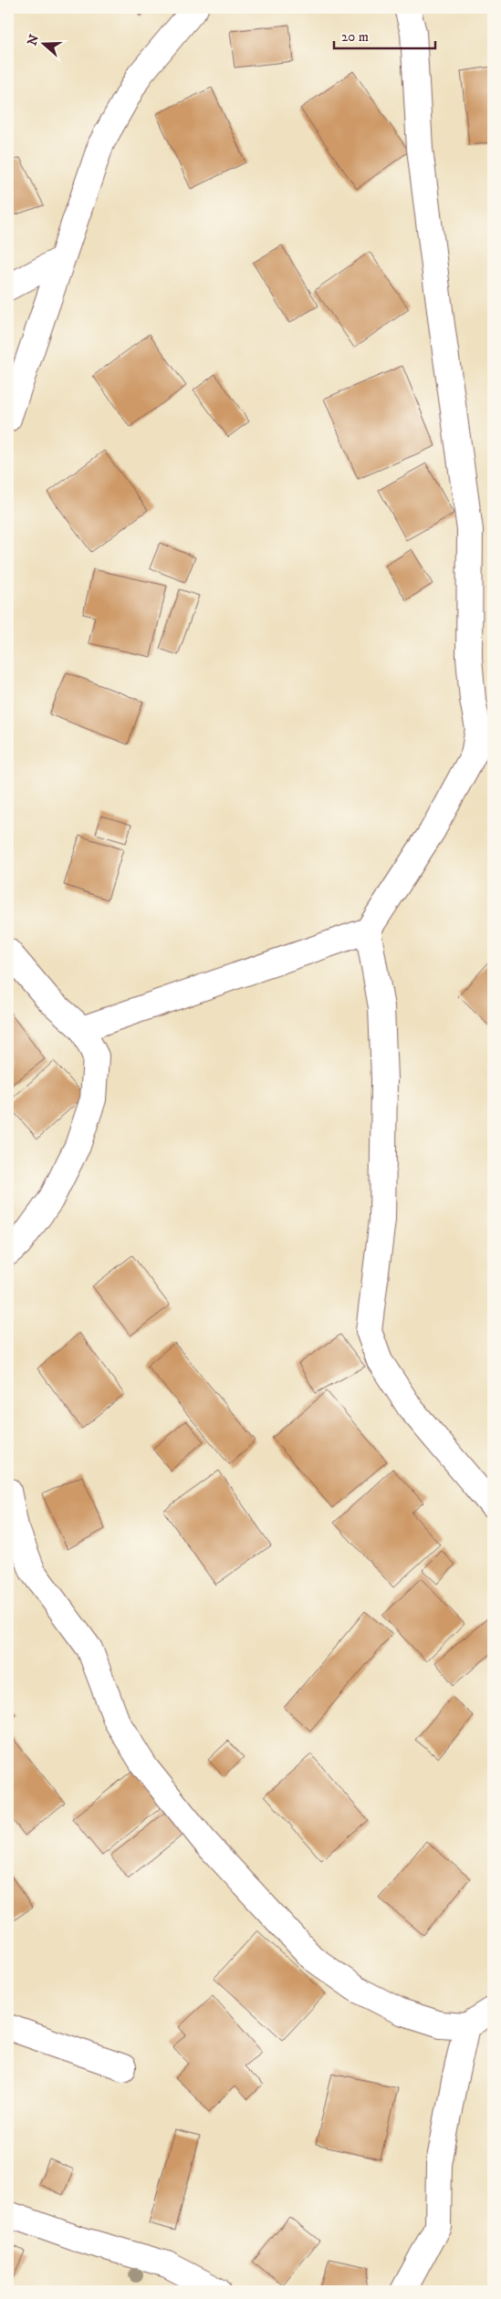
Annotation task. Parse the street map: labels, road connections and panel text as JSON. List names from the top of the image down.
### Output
{
  "scale_bar": "20 m",
  "north": "left"
}
